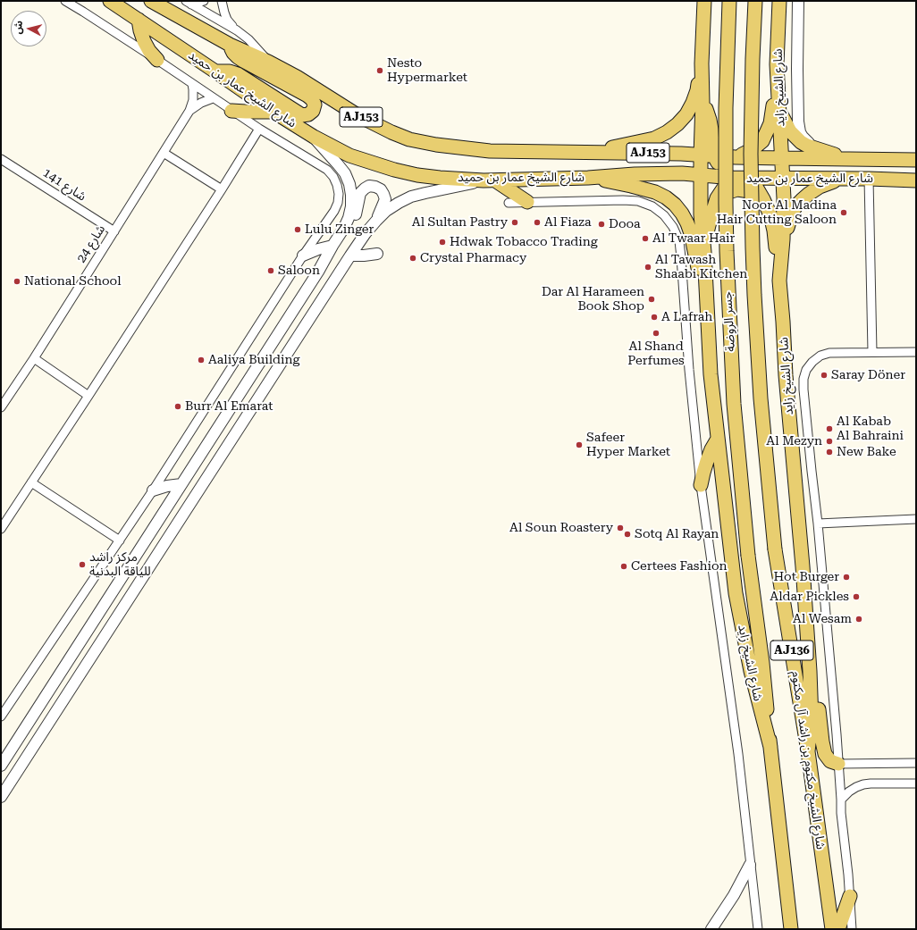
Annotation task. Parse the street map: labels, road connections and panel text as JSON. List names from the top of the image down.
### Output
{
  "streets": {
    "main road": [
      "شارع الشيخ زايد",
      "شارع الشيخ عمار بن حميد",
      "AJ153",
      "جسر الروضة",
      "AJ136",
      "شارع الشيخ مكتوم بن راشد آل مكتوم"
    ],
    "street": ["شارع 141", "شارع 24"]
  },
  "crossings": [
    ["شارع الشيخ زايد", "شارع الشيخ عمار بن حميد"],
    ["شارع الشيخ زايد", "جسر الروضة"],
    ["شارع الشيخ زايد", "AJ136"],
    ["شارع الشيخ زايد", "شارع الشيخ مكتوم بن راشد آل مكتوم"],
    ["شارع 141", "شارع 24"],
    ["جسر الروضة", "AJ136"],
    ["جسر الروضة", "شارع الشيخ مكتوم بن راشد آل مكتوم"]
  ],
  "places": [
    "Nesto Hypermarket",
    "Noor Al Madina Hair Cutting Saloon",
    "Al Sultan Pastry",
    "Al Fiaza",
    "Dooa",
    "Lulu Zinger",
    "Al Twaar Hair",
    "Hdwak Tobacco Trading",
    "Crystal Pharmacy",
    "Al Tawash Shaabi Kitchen",
    "Saloon",
    "National School",
    "Dar Al Harameen Book Shop",
    "A Lafrah",
    "Al Shand Perfumes",
    "Aaliya Building",
    "Saray Döner",
    "Burr Al Emarat",
    "Al Kabab Al Bahraini",
    "Al Mezyn",
    "Safeer Hyper Market",
    "New Bake",
    "Al Soun Roastery",
    "Sotq Al Rayan",
    "مركز راشد للياقة البدنية",
    "Certees Fashion",
    "Hot Burger",
    "Aldar Pickles",
    "Al Wesam"
  ],
  "north": "left"
}
